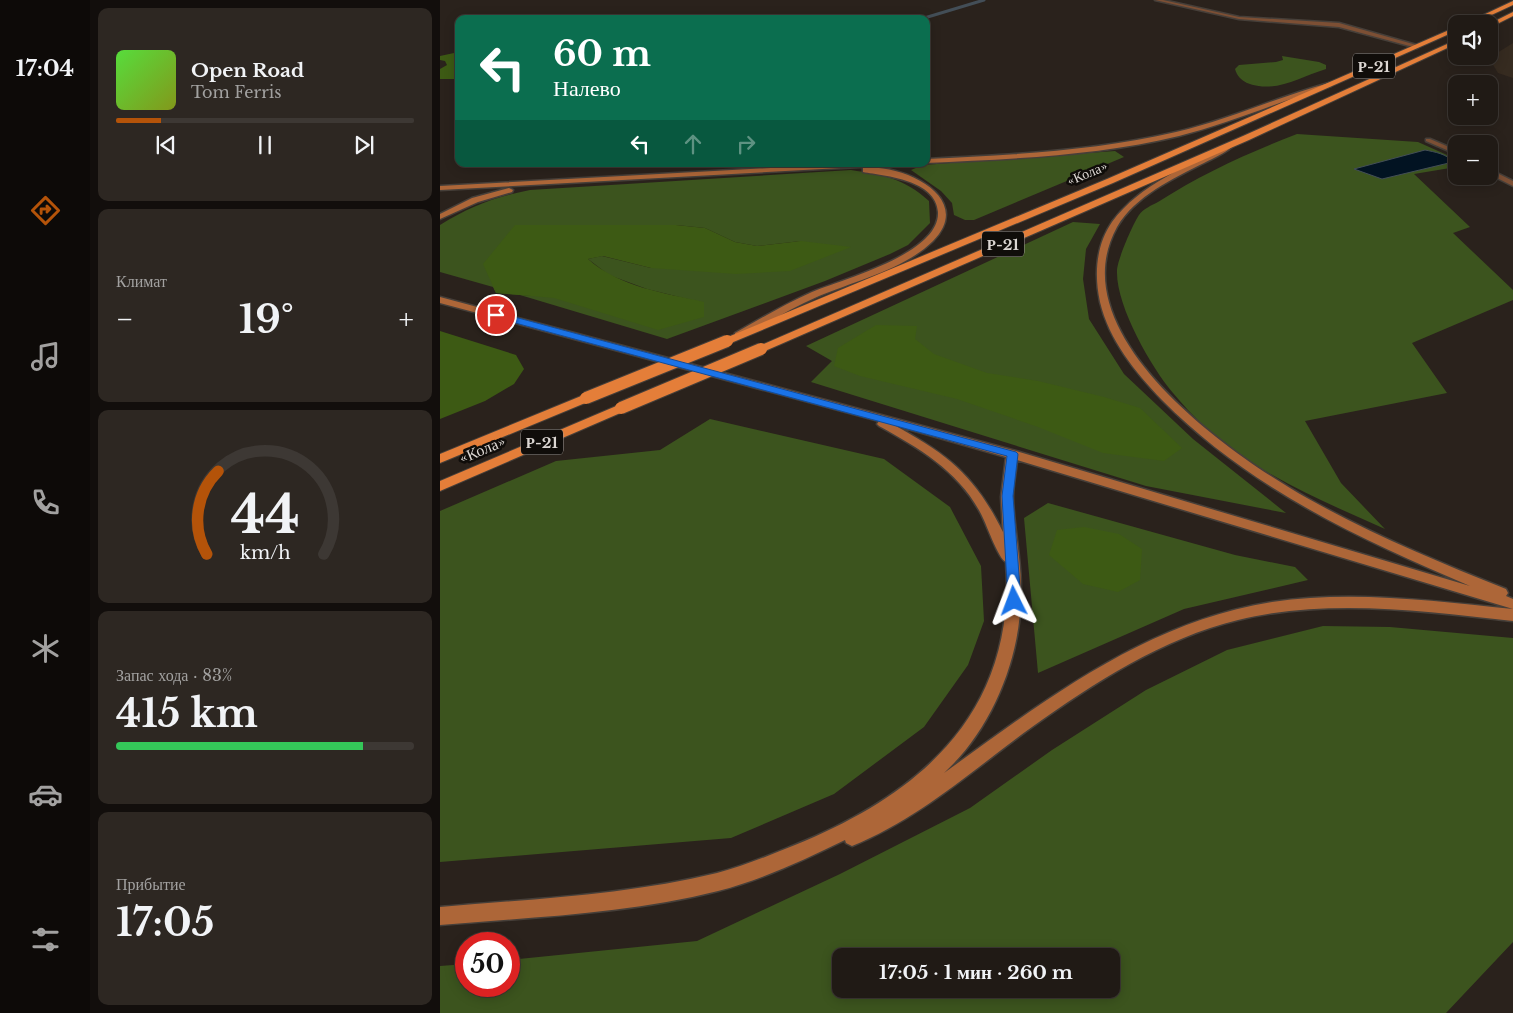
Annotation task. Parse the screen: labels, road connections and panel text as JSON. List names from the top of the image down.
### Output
{
  "streets": {
    "highway": ["Р-21", "«Кола»"]
  },
  "page": {
    "tabs": "17:04",
    "map_buttons": ["+", "−"],
    "turn": ["60 m", "Налево"],
    "song": ["Open Road", "Tom Ferris"],
    "tile": [
      "Климат",
      ["Запас хода · 83%", "415 km"],
      ["Прибытие", "17:05"]
    ],
    "heat": ["−", "19°", "+"],
    "limit": "50",
    "trip": "17:05 · 1 мин · 260 m",
    "gauge": ["44", "km/h"]
  }
}
